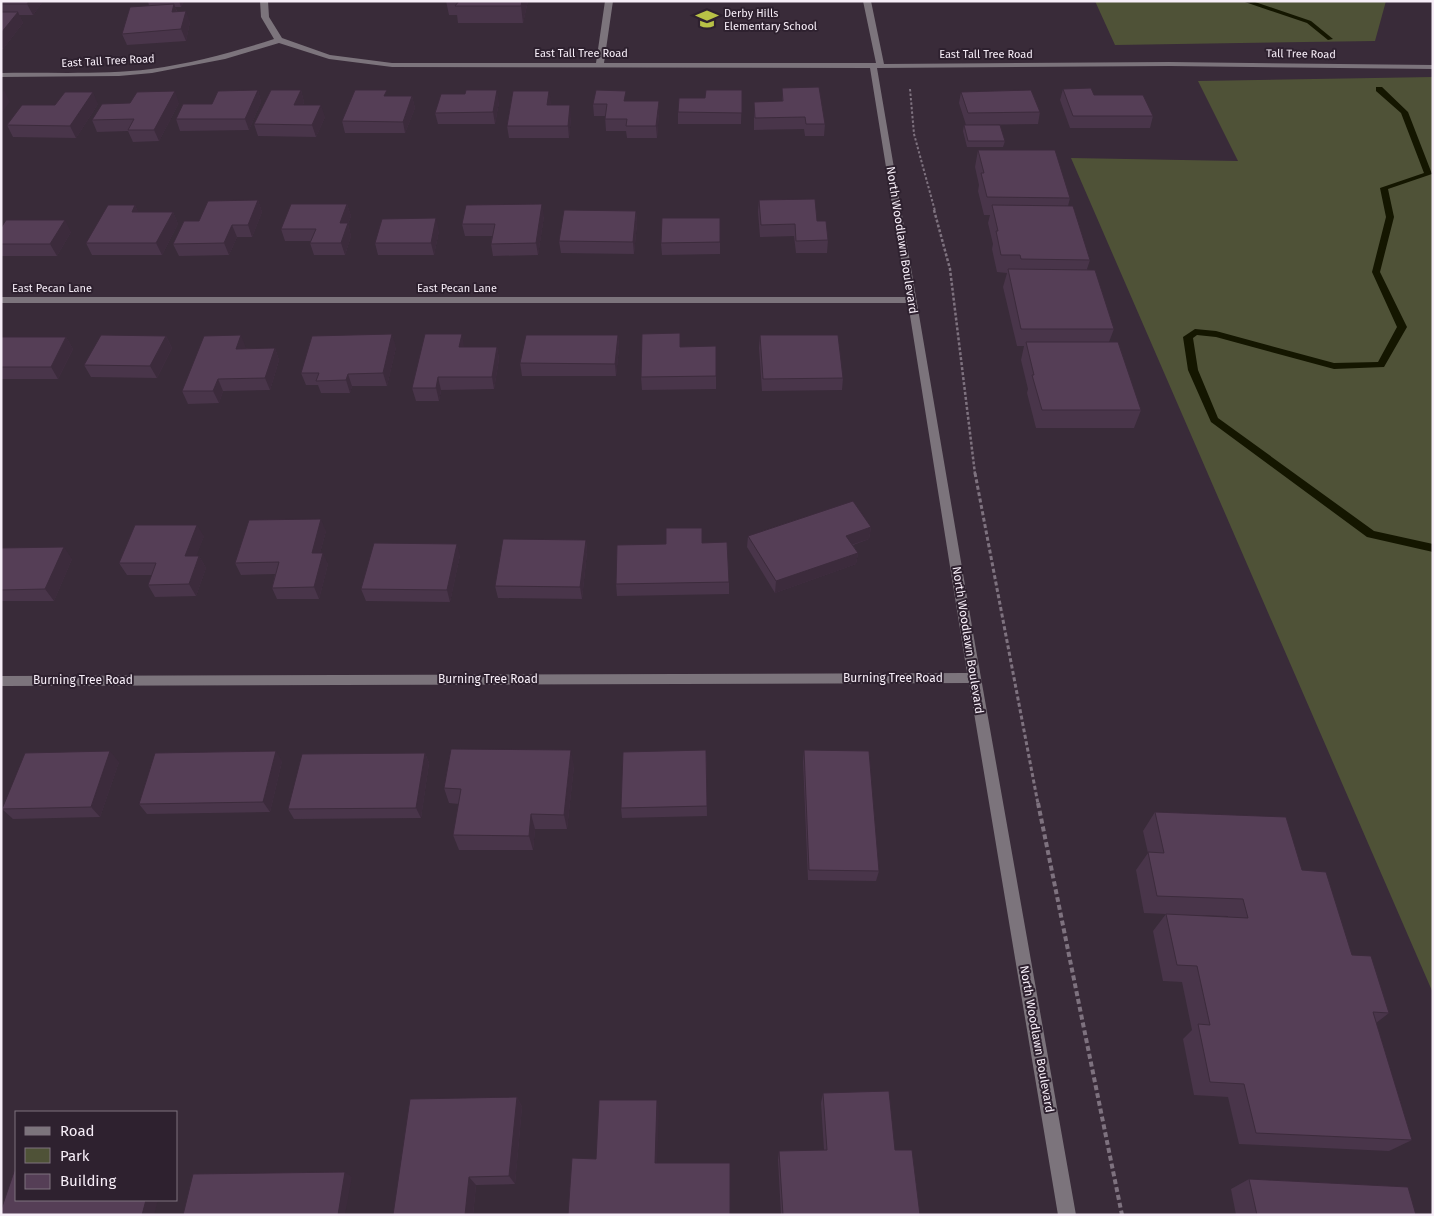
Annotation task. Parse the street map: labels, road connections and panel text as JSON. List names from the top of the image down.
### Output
{
  "streets": {
    "street": [
      "East Tall Tree Road",
      "Tall Tree Road",
      "North Woodlawn Boulevard",
      "East Pecan Lane",
      "Burning Tree Road"
    ]
  },
  "crossings": [
    ["East Tall Tree Road", "Tall Tree Road"],
    ["East Tall Tree Road", "North Woodlawn Boulevard"],
    ["North Woodlawn Boulevard", "East Pecan Lane"],
    ["North Woodlawn Boulevard", "Burning Tree Road"]
  ],
  "places": {
    "school or university": ["Derby Hills Elementary School"]
  },
  "legend": ["Road", "Park", "Building"]
}
